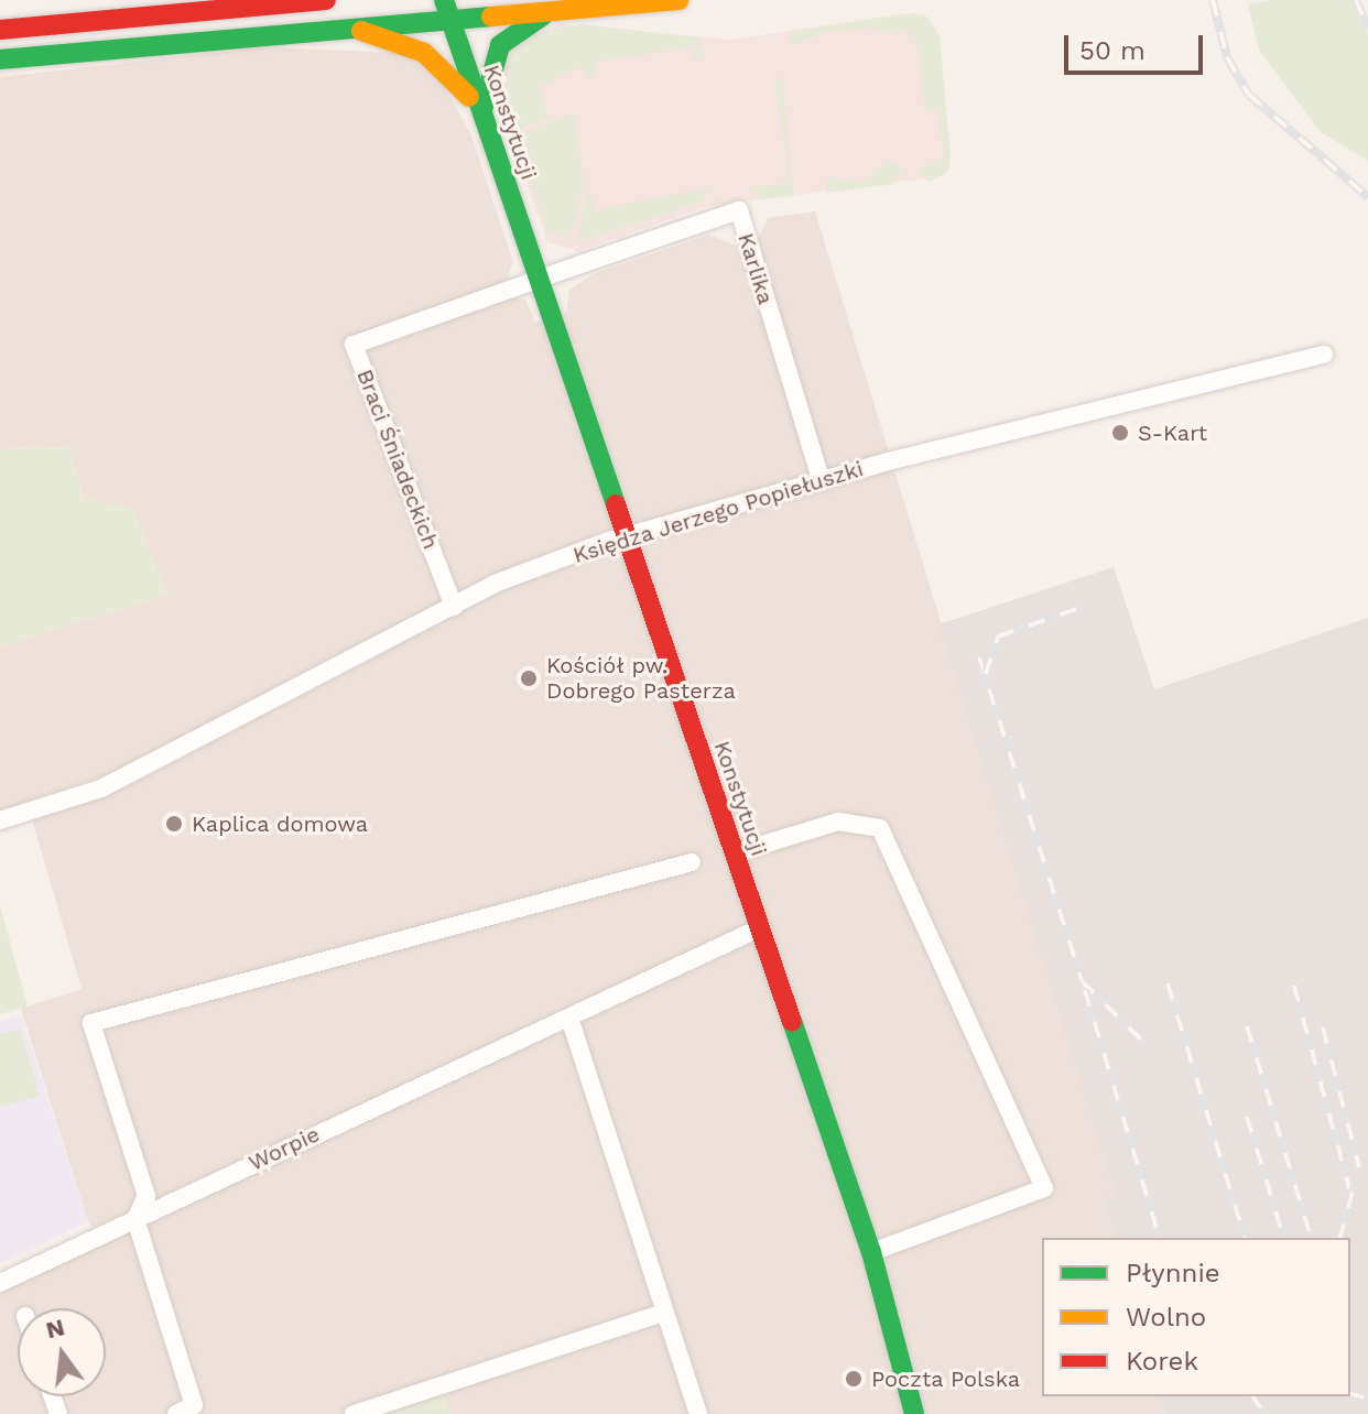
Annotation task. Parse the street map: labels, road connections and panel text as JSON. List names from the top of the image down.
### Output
{
  "streets": {
    "street": [
      "Konstytucji",
      "Karlika",
      "Braci Śniadeckich",
      "Księdza Jerzego Popiełuszki",
      "Worpie"
    ]
  },
  "crossings": [
    ["Konstytucji", "Karlika"],
    ["Konstytucji", "Braci Śniadeckich"],
    ["Konstytucji", "Księdza Jerzego Popiełuszki"],
    ["Konstytucji", "Worpie"],
    ["Karlika", "Braci Śniadeckich"],
    ["Karlika", "Księdza Jerzego Popiełuszki"],
    ["Braci Śniadeckich", "Księdza Jerzego Popiełuszki"]
  ],
  "places": [
    "S-Kart",
    "Kościół pw. Dobrego Pasterza",
    "Kaplica domowa",
    "Poczta Polska"
  ],
  "legend": ["Płynnie", "Wolno", "Korek"],
  "scale_bar": "50 m",
  "north": "top"
}
